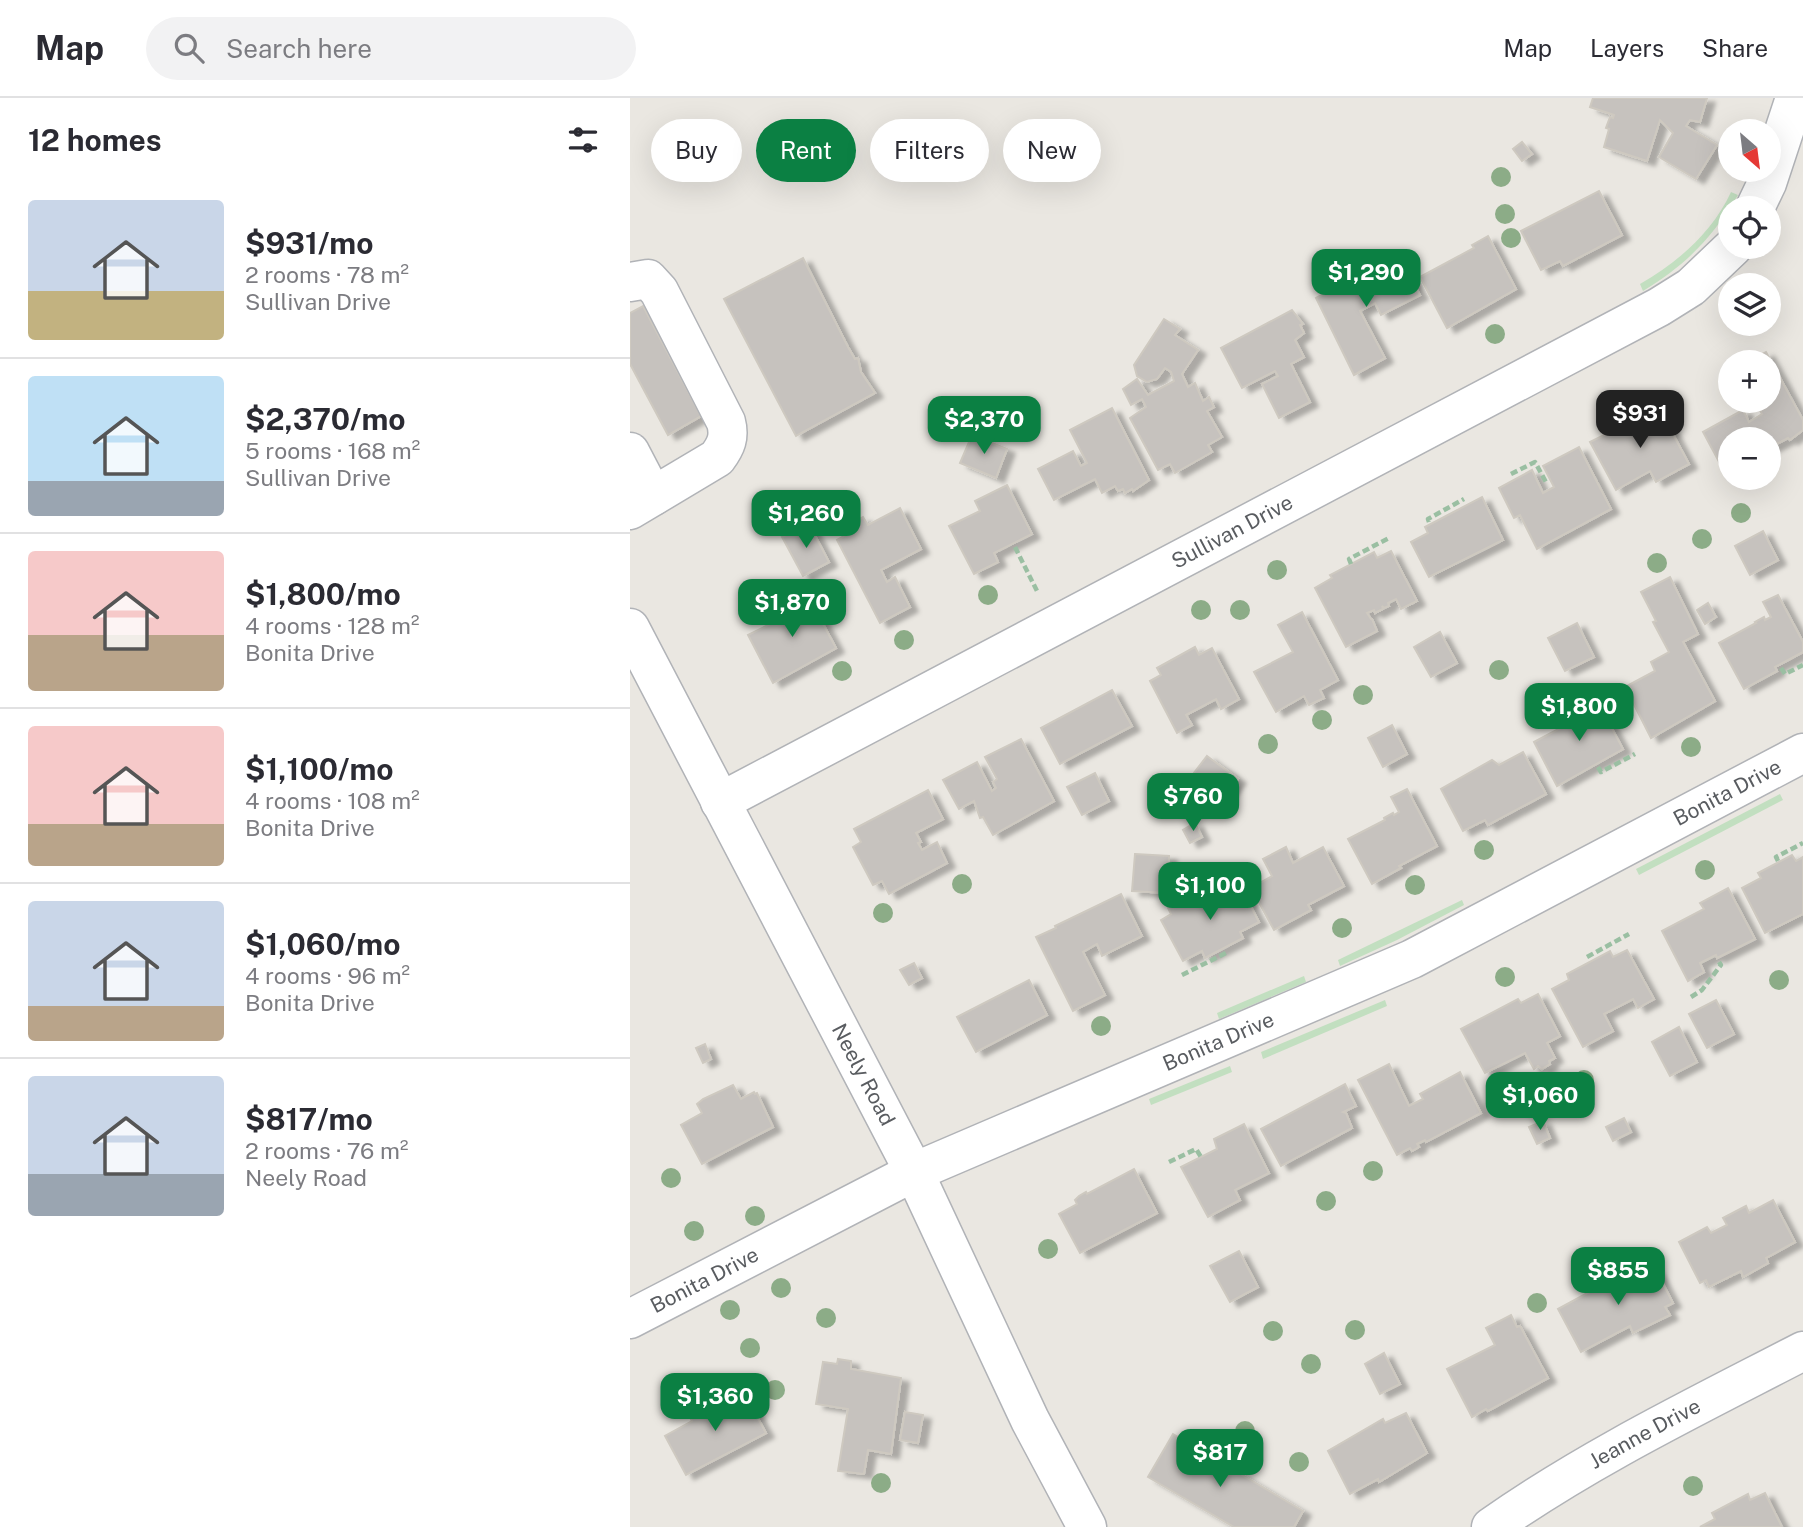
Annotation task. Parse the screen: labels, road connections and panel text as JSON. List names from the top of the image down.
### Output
{
  "streets": {
    "street": [
      "Sullivan Drive",
      "Bonita Drive",
      "Neely Road",
      "Jeanne Drive"
    ]
  },
  "crossings": [
    ["Sullivan Drive", "Neely Road"],
    ["Bonita Drive", "Neely Road"]
  ],
  "north": "bottom right",
  "page": {
    "header": "Map",
    "search": "Search here",
    "nav": ["Map", "Layers", "Share"],
    "heading": "12 homes",
    "map_buttons": ["+", "−"],
    "chip": [
      "Buy",
      "Rent",
      "Filters",
      "New"
    ],
    "list": [
      {
        "name": "$931/mo",
        "note": "2 rooms · 78 m² · Sullivan Drive"
      },
      {
        "name": "$2,370/mo",
        "note": "5 rooms · 168 m² · Sullivan Drive"
      },
      {
        "name": "$1,800/mo",
        "note": "4 rooms · 128 m² · Bonita Drive"
      },
      {
        "name": "$1,100/mo",
        "note": "4 rooms · 108 m² · Bonita Drive"
      },
      {
        "name": "$1,060/mo",
        "note": "4 rooms · 96 m² · Bonita Drive"
      },
      {
        "name": "$817/mo",
        "note": "2 rooms · 76 m² · Neely Road"
      }
    ],
    "price": [
      "$1,290",
      "$931",
      "$2,370",
      "$1,260",
      "$1,870",
      "$1,800",
      "$760",
      "$1,100",
      "$1,060",
      "$855",
      "$1,360",
      "$817"
    ]
  }
}
